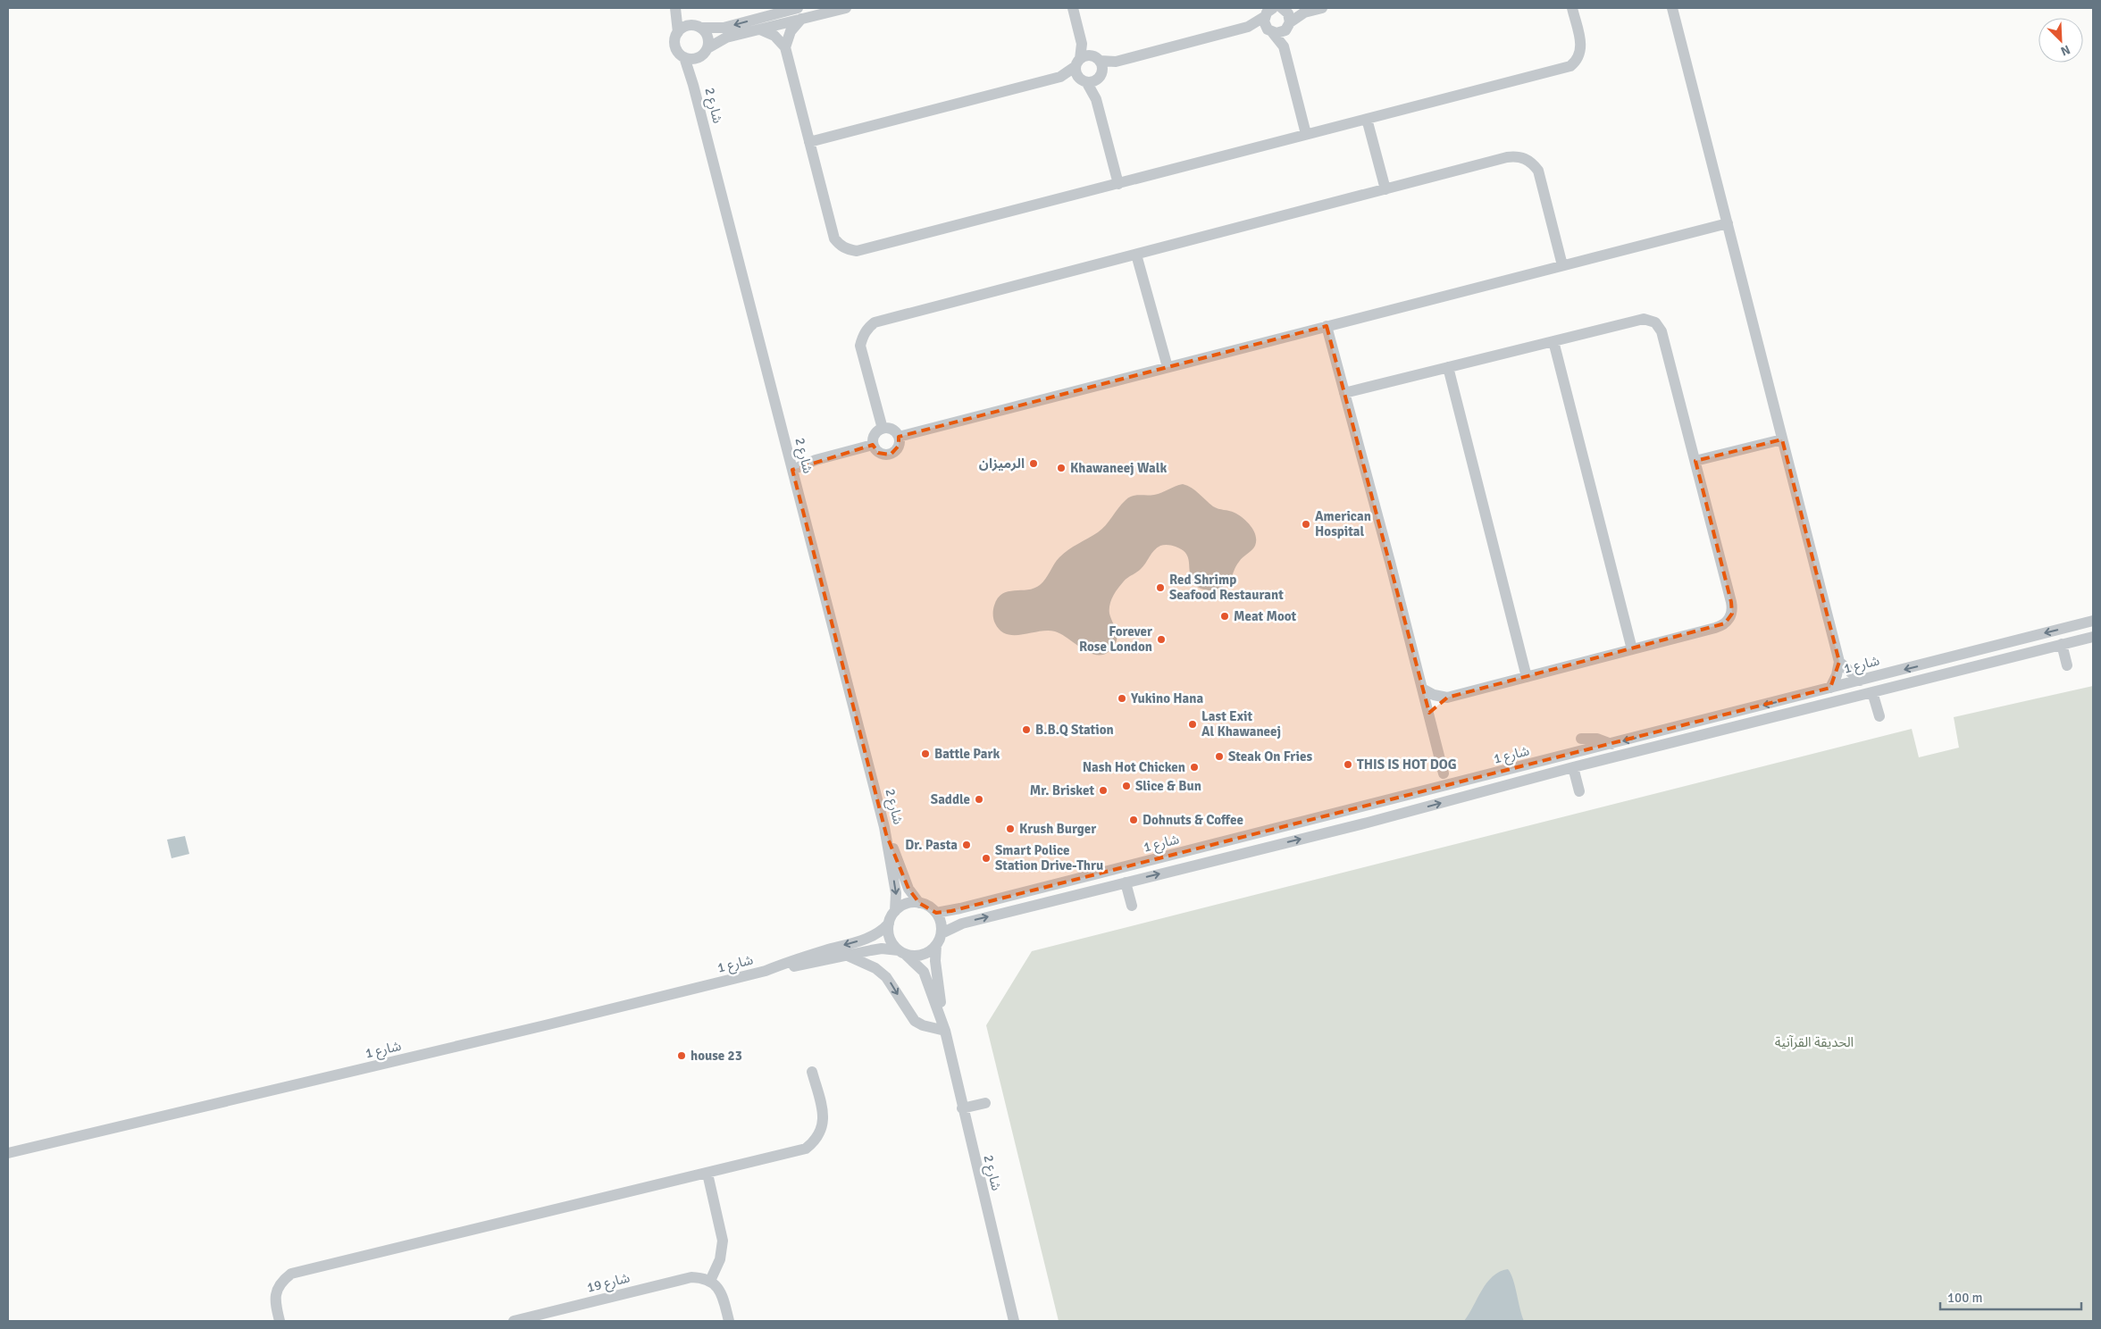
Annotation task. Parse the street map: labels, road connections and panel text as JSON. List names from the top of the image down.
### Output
{
  "streets": {
    "street": ["شارع 2", "شارع 1", "شارع 19"]
  },
  "crossings": [
    ["شارع 2", "شارع 1"]
  ],
  "parks": ["الحديقة القرآنية"],
  "places": [
    "الرميزان",
    "Khawaneej Walk",
    "American Hospital",
    "Red Shrimp Seafood Restaurant",
    "Meat Moot",
    "Forever Rose London",
    "Yukino Hana",
    "Last Exit Al Khawaneej",
    "B.B.Q Station",
    "Battle Park",
    "Steak On Fries",
    "THIS IS HOT DOG",
    "Nash Hot Chicken",
    "Slice & Bun",
    "Mr. Brisket",
    "Saddle",
    "Dohnuts & Coffee",
    "Krush Burger",
    "Dr. Pasta",
    "Smart Police Station Drive-Thru",
    "house 23"
  ],
  "scale_bar": "100 m",
  "north": "bottom right"
}
